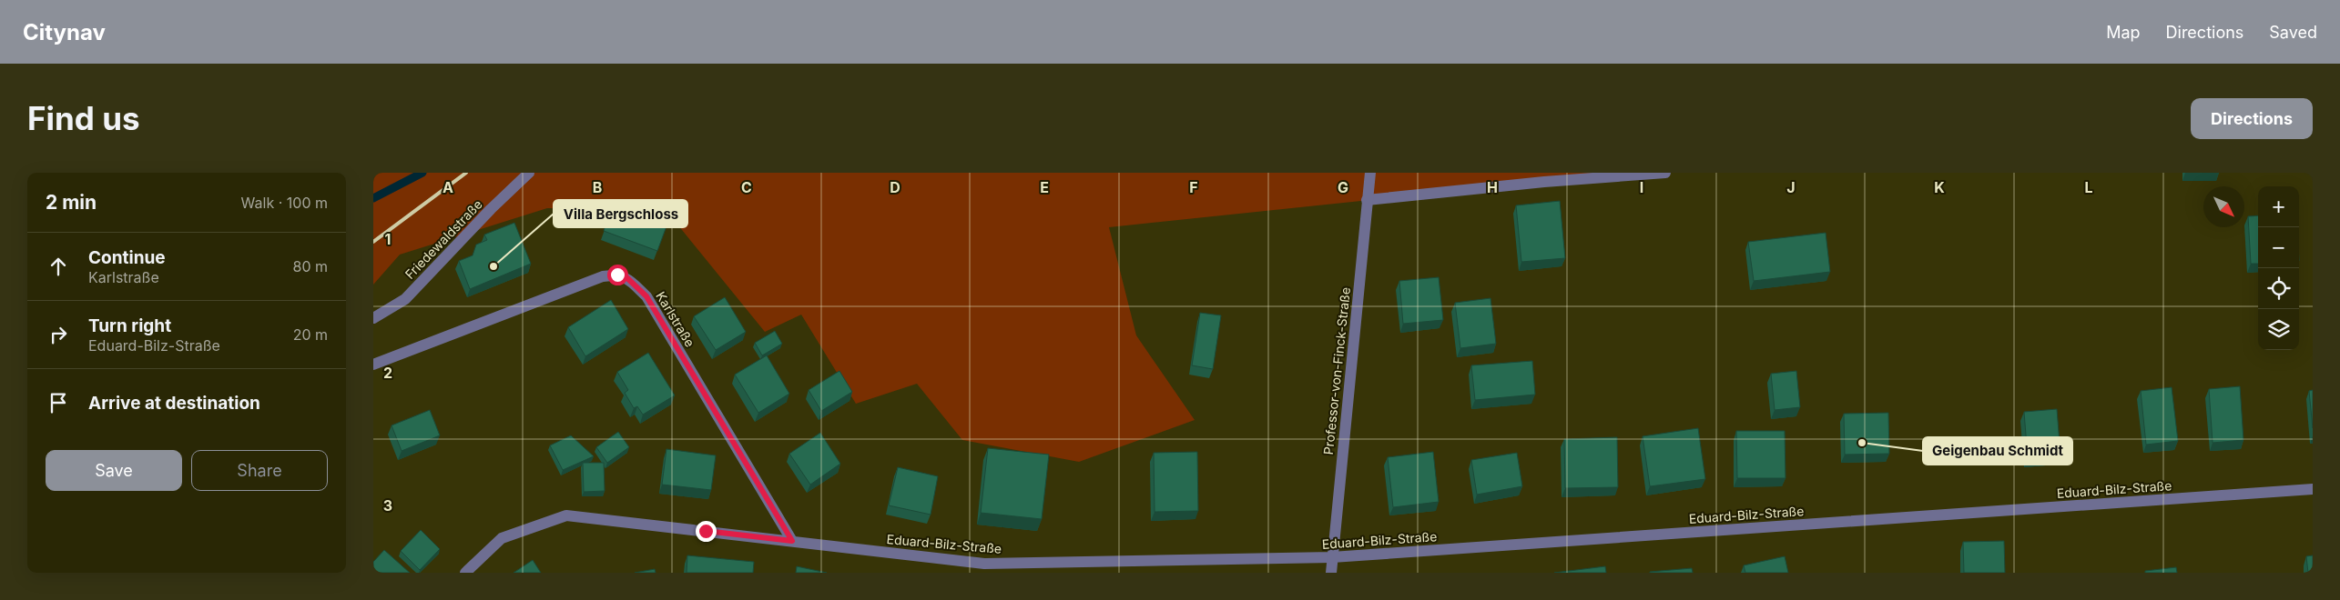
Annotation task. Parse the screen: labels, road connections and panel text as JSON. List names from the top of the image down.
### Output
{
  "streets": {
    "street": [
      "Friedewaldstraße",
      "Karlstraße",
      "Professor-von-Finck-Straße",
      "Eduard-Bilz-Straße"
    ]
  },
  "crossings": [
    ["Karlstraße", "Eduard-Bilz-Straße"],
    ["Professor-von-Finck-Straße", "Eduard-Bilz-Straße"]
  ],
  "places": ["Villa Bergschloss", "Geigenbau Schmidt"],
  "north": "bottom right",
  "page": {
    "header": "Citynav",
    "nav": ["Map", "Directions", "Saved"],
    "buttons": [
      "Directions",
      ["Save", "Share"]
    ],
    "title": "Find us",
    "heading": ["2 min", "Walk · 100 m"],
    "map_buttons": ["+", "−"],
    "list": [
      ["Continue", "Karlstraße", "80 m"],
      ["Turn right", "Eduard-Bilz-Straße", "20 m"],
      "Arrive at destination"
    ]
  },
  "grid": {
    "columns": [
      "A",
      "B",
      "C",
      "D",
      "E",
      "F",
      "G",
      "H",
      "I",
      "J",
      "K",
      "L"
    ],
    "rows": ["1", "2", "3"]
  }
}
